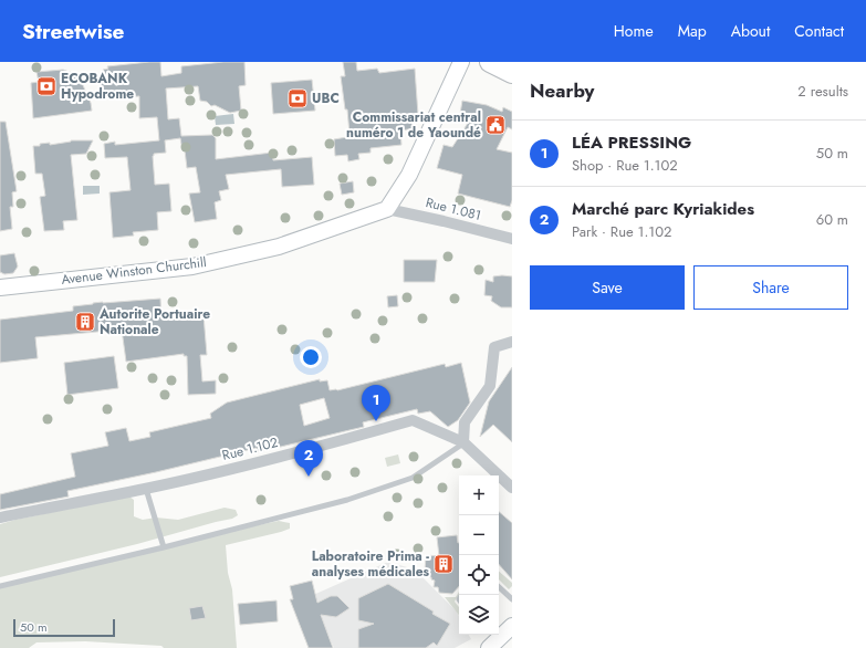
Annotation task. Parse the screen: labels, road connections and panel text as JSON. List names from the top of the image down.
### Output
{
  "streets": {
    "street": ["Rue 1.081", "Avenue Winston Churchill", "Rue 1.102"]
  },
  "crossings": [
    ["Rue 1.081", "Avenue Winston Churchill"]
  ],
  "places": {
    "bank": ["ECOBANK Hypodrome", "UBC"],
    "public building": ["Commissariat central numéro 1 de Yaoundé"],
    "building": ["Autorite Portuaire Nationale", "Laboratoire Prima - analyses médicales"]
  },
  "scale_bar": "50 m",
  "page": {
    "header": "Streetwise",
    "nav": [
      "Home",
      "Map",
      "About",
      "Contact"
    ],
    "heading": ["Nearby", "2 results"],
    "list": [
      {
        "mark": "1",
        "name": "LÉA PRESSING",
        "note": "Shop · Rue 1.102",
        "value": "50 m"
      },
      {
        "mark": "2",
        "name": "Marché parc Kyriakides",
        "note": "Park · Rue 1.102",
        "value": "60 m"
      }
    ],
    "buttons": ["Save", "Share"],
    "pins": ["1", "2"],
    "map_buttons": ["+", "−"],
    "scale": "50 m"
  }
}
